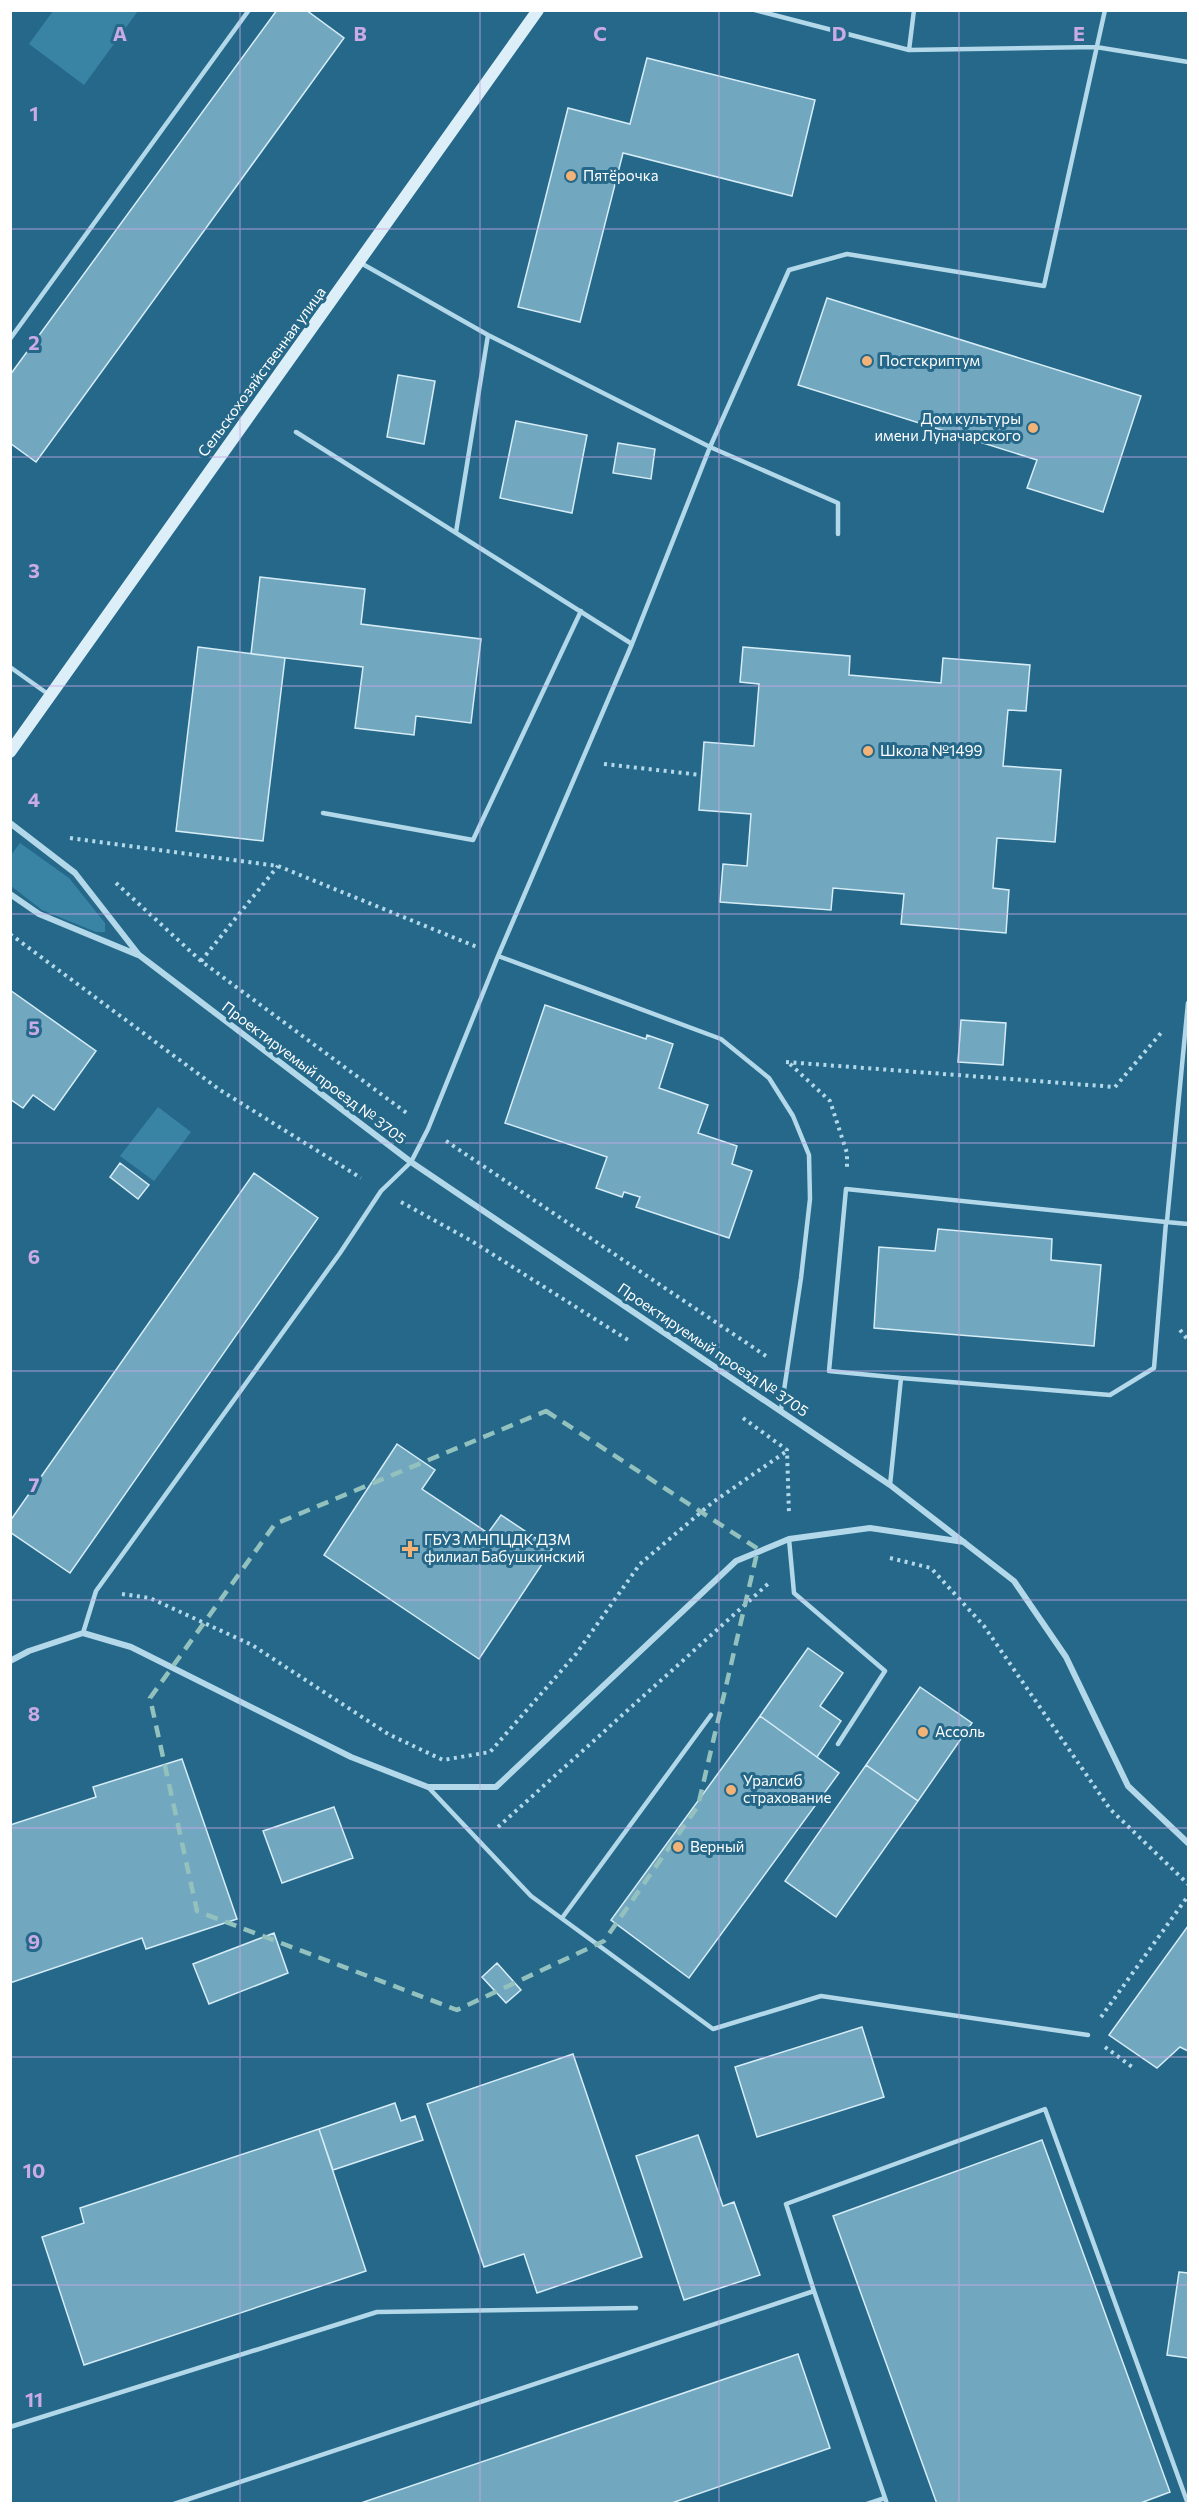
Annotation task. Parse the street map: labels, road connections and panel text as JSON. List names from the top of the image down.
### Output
{
  "streets": {
    "main road": ["Сельскохозяйственная улица"],
    "street": ["Проектируемый проезд № 3705"]
  },
  "places": {
    "other": [
      "Пятёрочка",
      "Постскриптум",
      "Дом культуры имени Луначарского",
      "Школа №1499",
      "Ассоль",
      "Уралсиб страхование",
      "Верный"
    ],
    "health": ["ГБУЗ МНПЦДК ДЗМ филиал Бабушкинский"]
  },
  "grid": {
    "columns": [
      "A",
      "B",
      "C",
      "D",
      "E"
    ],
    "rows": [
      "1",
      "2",
      "3",
      "4",
      "5",
      "6",
      "7",
      "8",
      "9",
      "10",
      "11"
    ]
  }
}
